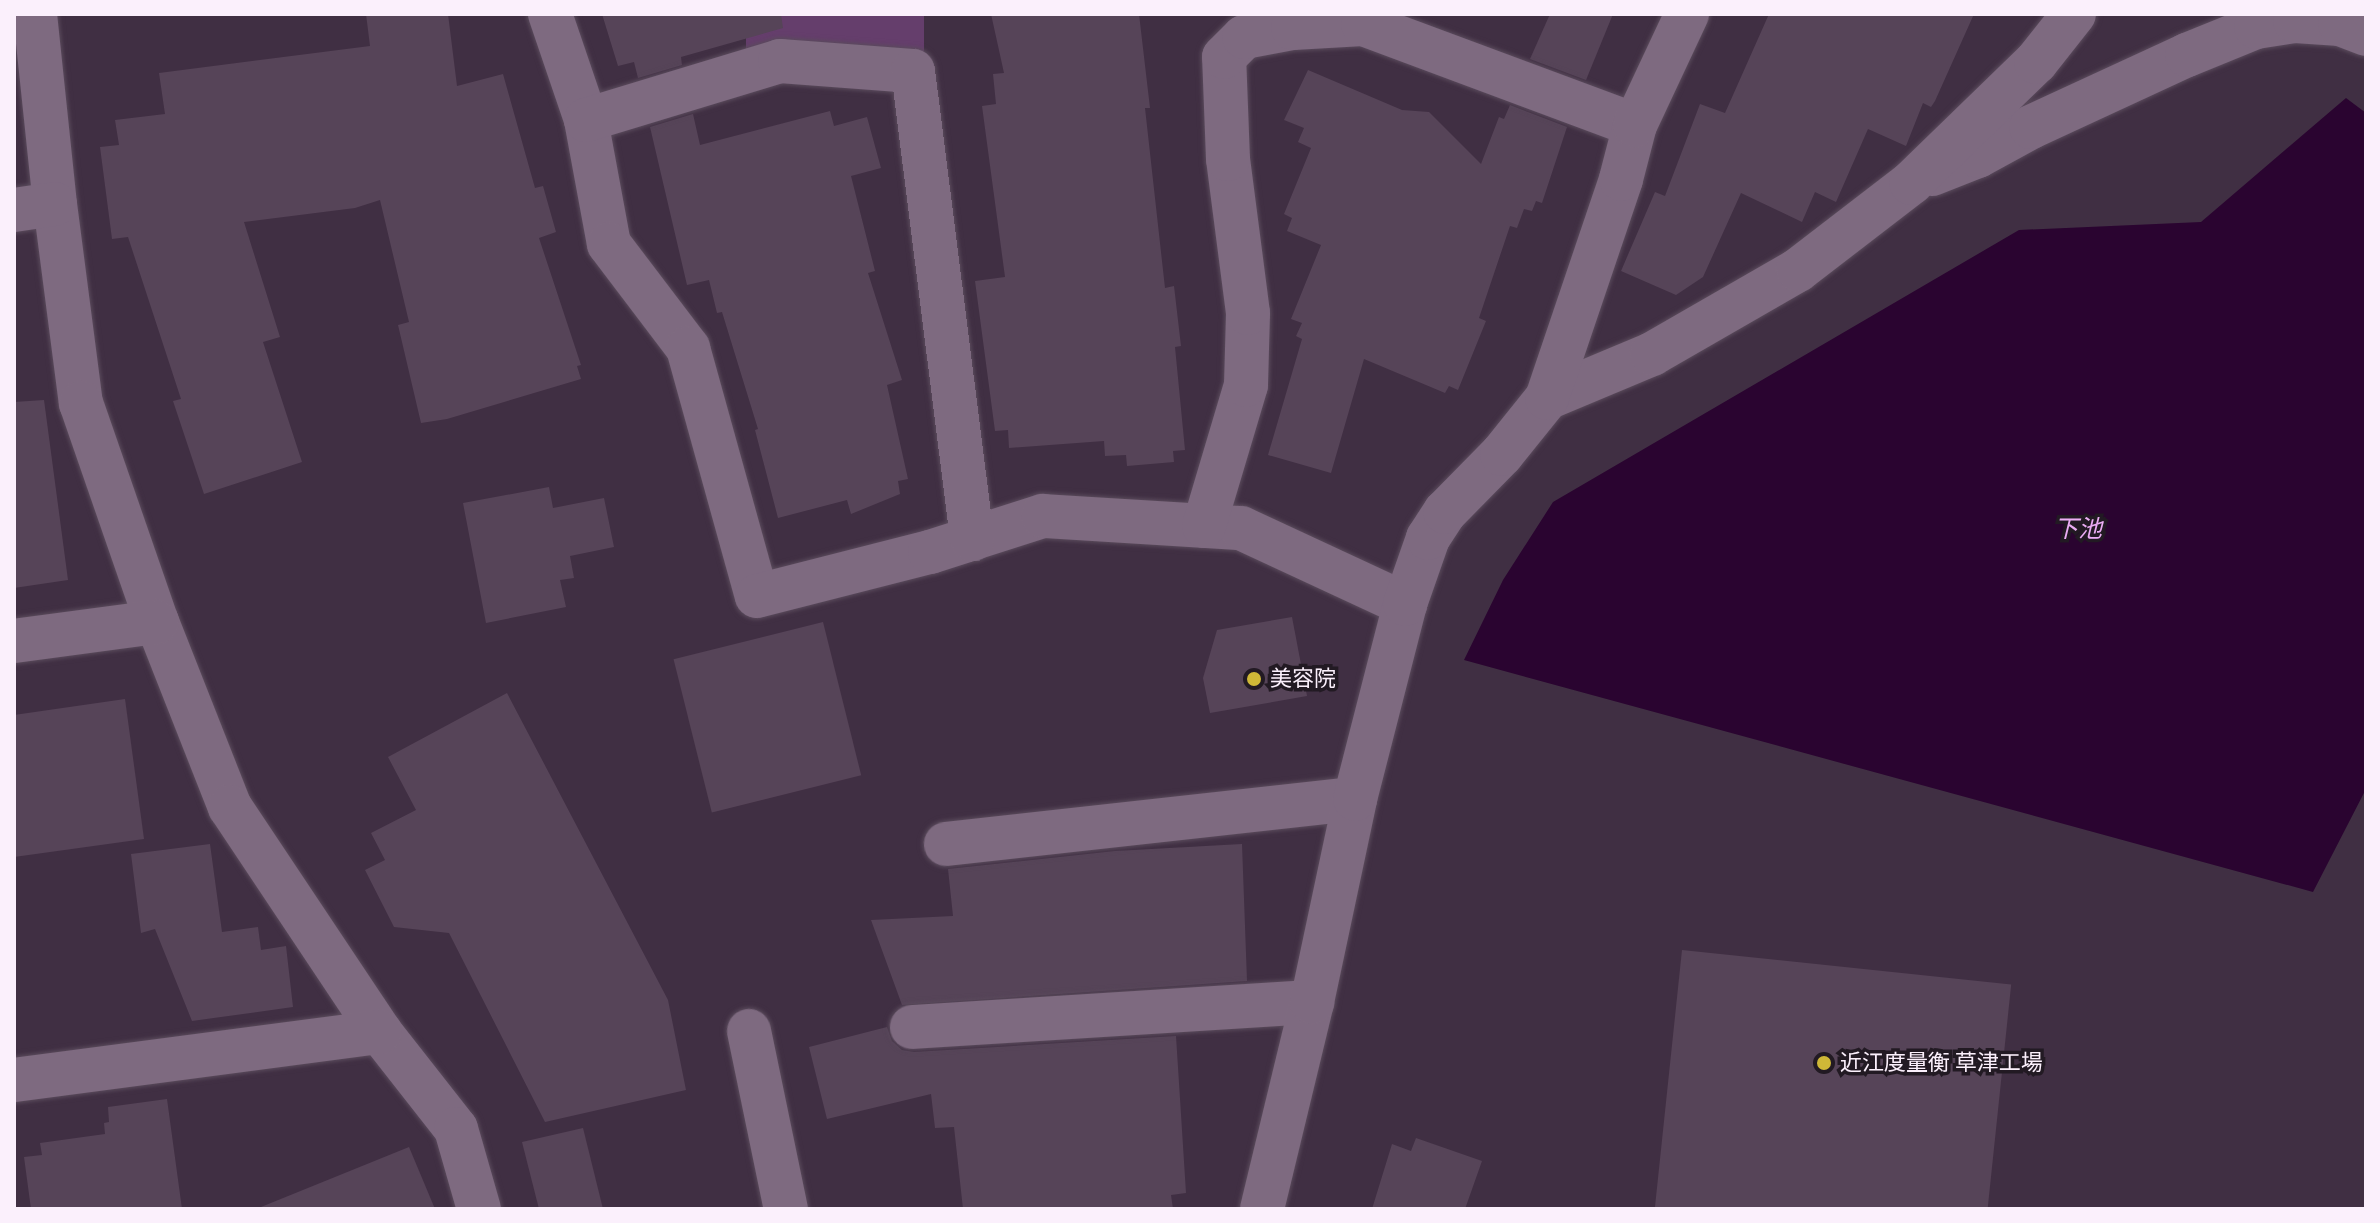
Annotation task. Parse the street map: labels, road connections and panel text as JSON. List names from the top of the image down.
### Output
{
  "water": ["下池"],
  "places": ["美容院", "近江度量衡 草津工場"]
}
